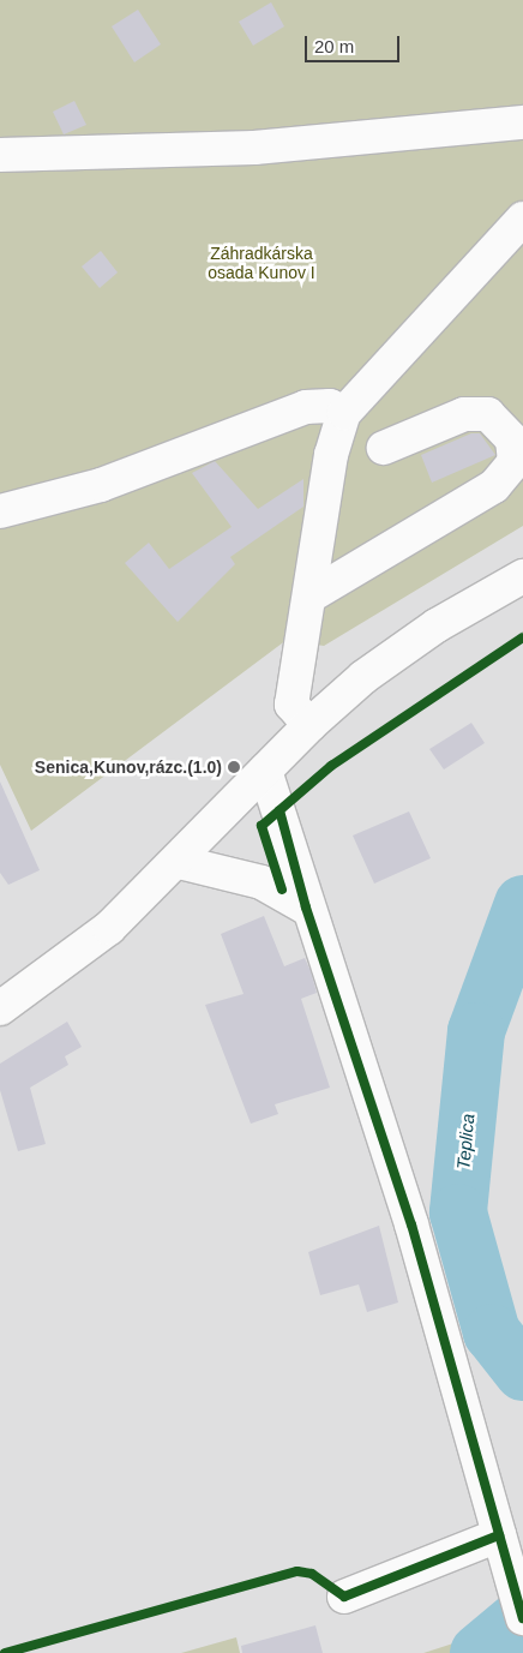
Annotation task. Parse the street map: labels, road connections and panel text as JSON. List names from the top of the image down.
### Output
{
  "water": ["Teplica"],
  "parks": ["Záhradkárska osada Kunov I"],
  "places": ["Senica,Kunov,rázc.(1.0)"],
  "scale_bar": "20 m"
}
